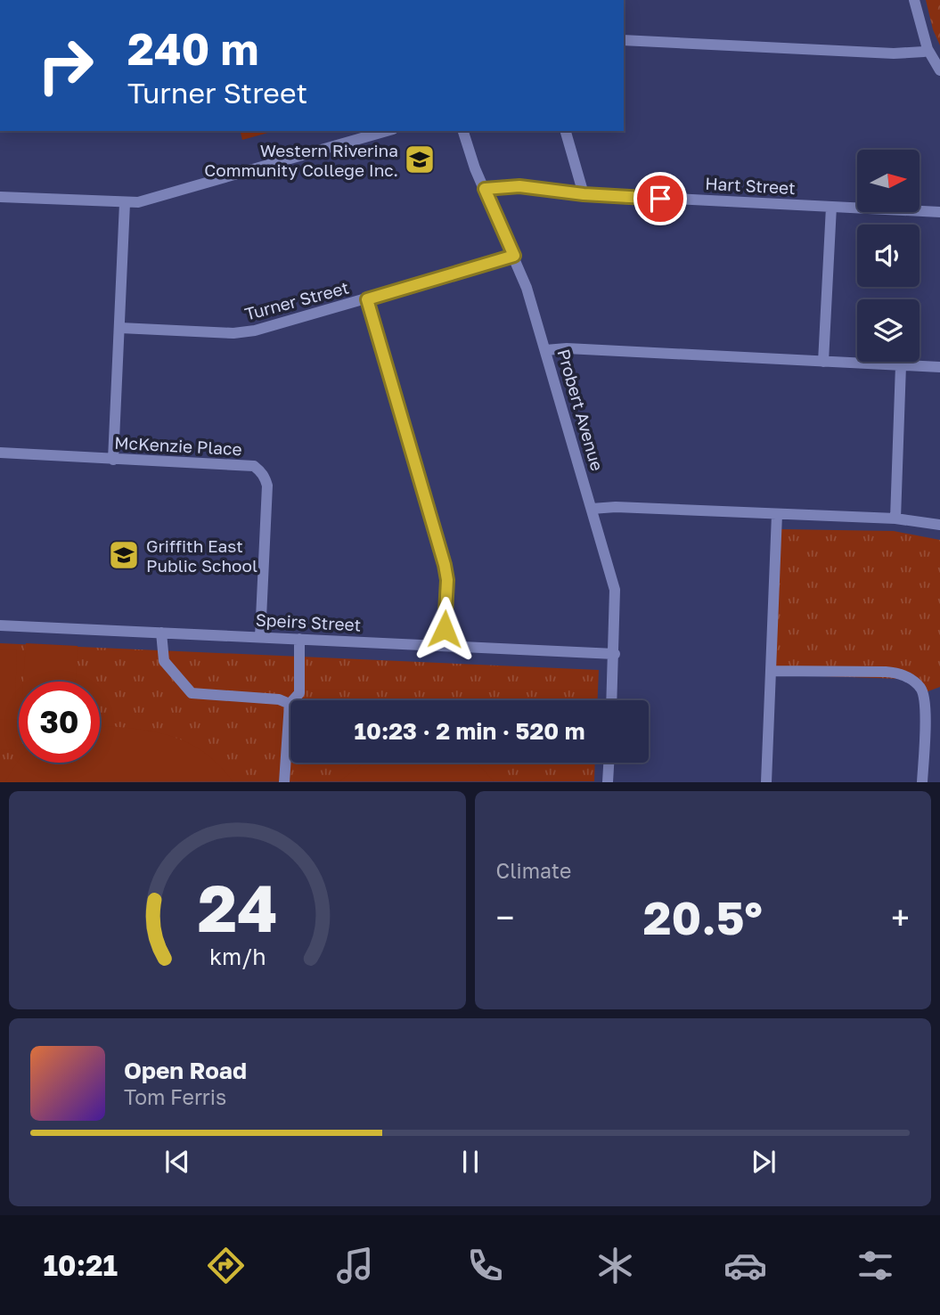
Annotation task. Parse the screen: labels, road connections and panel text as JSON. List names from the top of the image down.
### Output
{
  "streets": {
    "street": [
      "Hart Street",
      "Turner Street",
      "Probert Avenue",
      "McKenzie Place",
      "Speirs Street"
    ]
  },
  "crossings": [
    ["Hart Street", "Probert Avenue"],
    ["Turner Street", "Probert Avenue"],
    ["Probert Avenue", "Speirs Street"],
    ["McKenzie Place", "Speirs Street"]
  ],
  "places": {
    "school or university": ["Western Riverina Community College Inc.", "Griffith East Public School"]
  },
  "north": "right",
  "page": {
    "turn": ["240 m", "Turner Street"],
    "limit": "30",
    "trip": "10:23 · 2 min · 520 m",
    "tile": "Climate",
    "heat": ["−", "20.5°", "+"],
    "song": ["Open Road", "Tom Ferris"],
    "tabs": "10:21",
    "gauge": ["24", "km/h"]
  }
}
